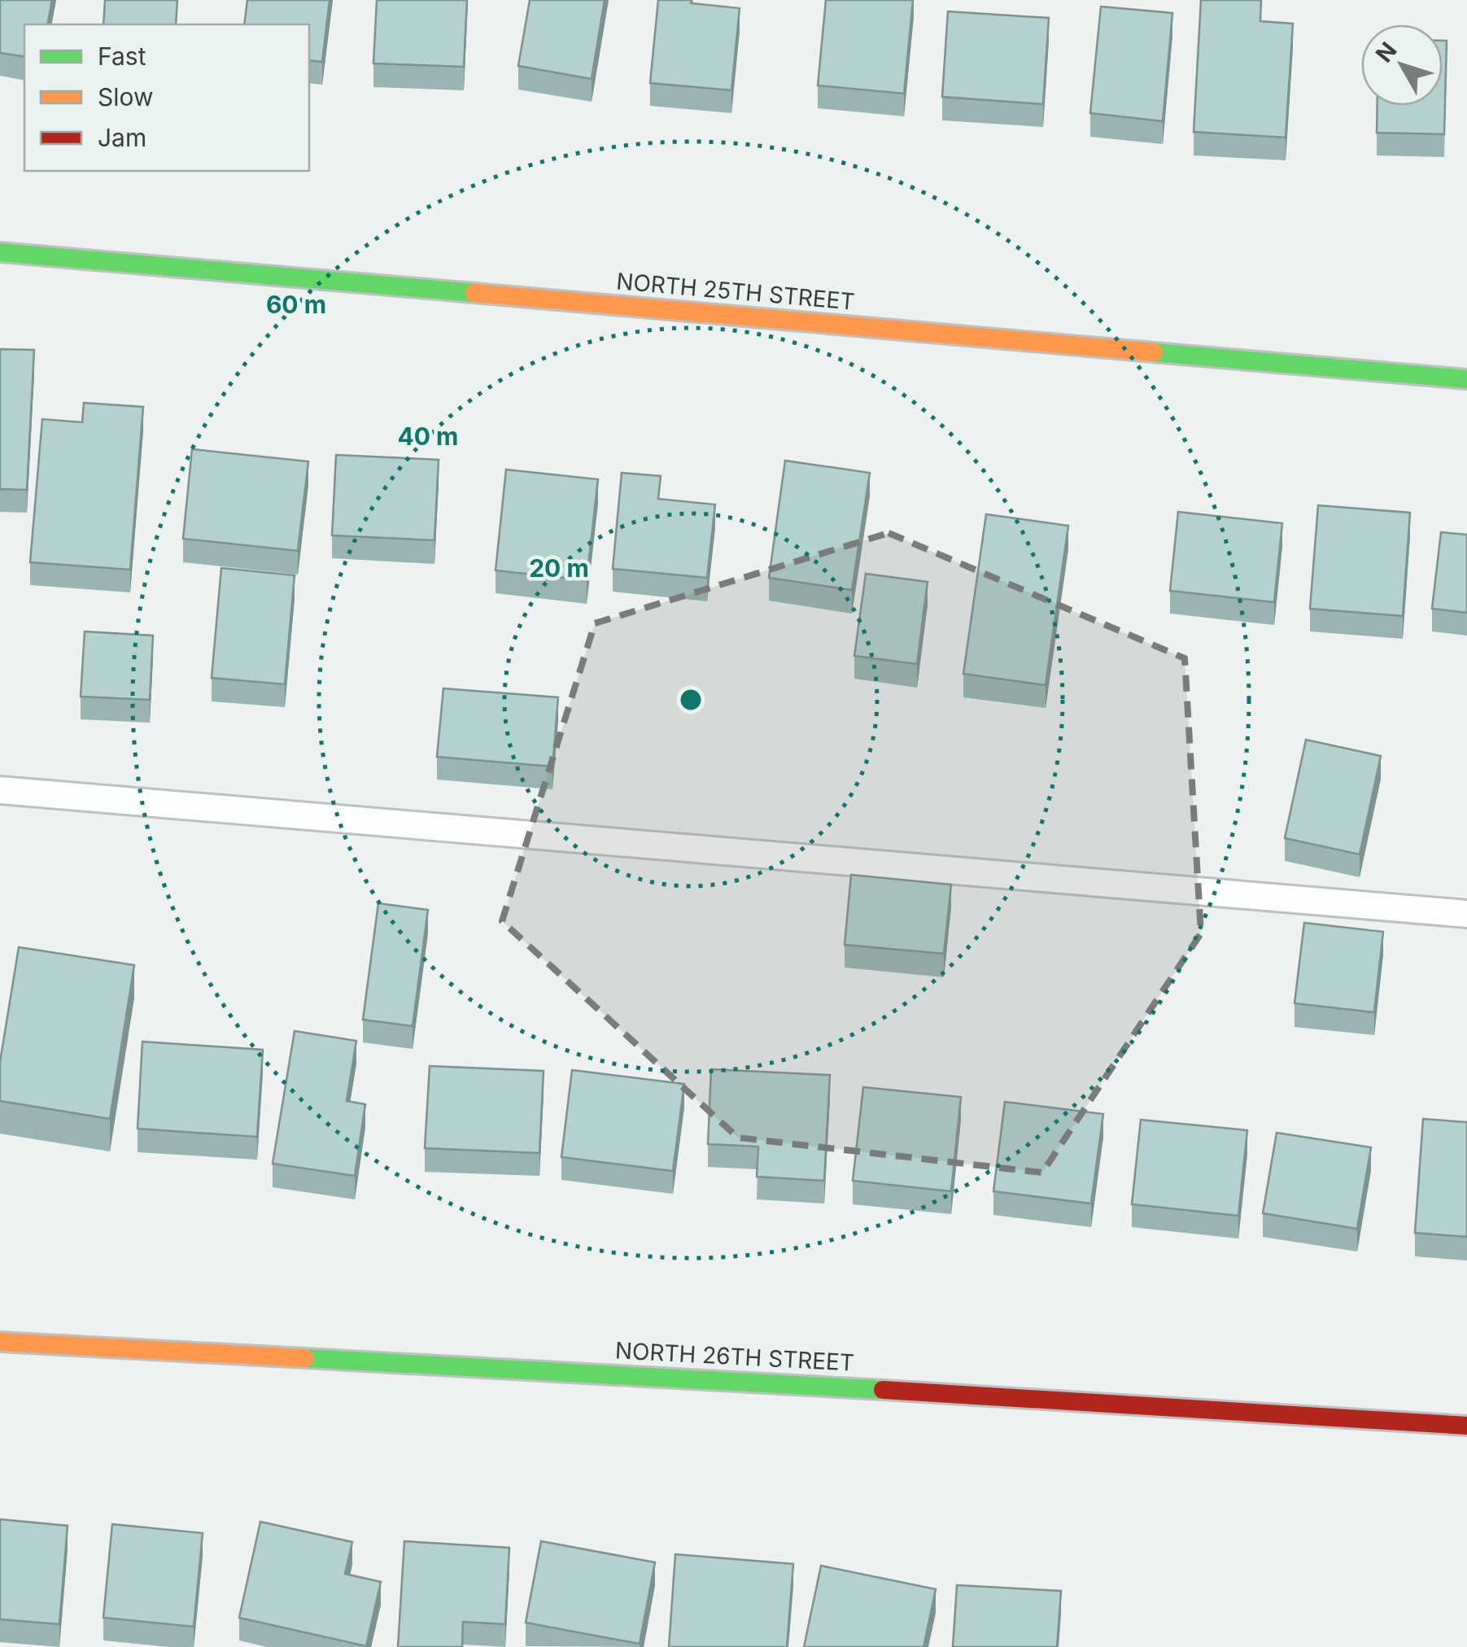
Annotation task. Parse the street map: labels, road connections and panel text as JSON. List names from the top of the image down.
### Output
{
  "streets": {
    "street": ["NORTH 25TH STREET", "NORTH 26TH STREET"]
  },
  "legend": ["Fast", "Slow", "Jam"],
  "north": "top left",
  "rings": ["60 m", "40 m", "20 m"]
}
